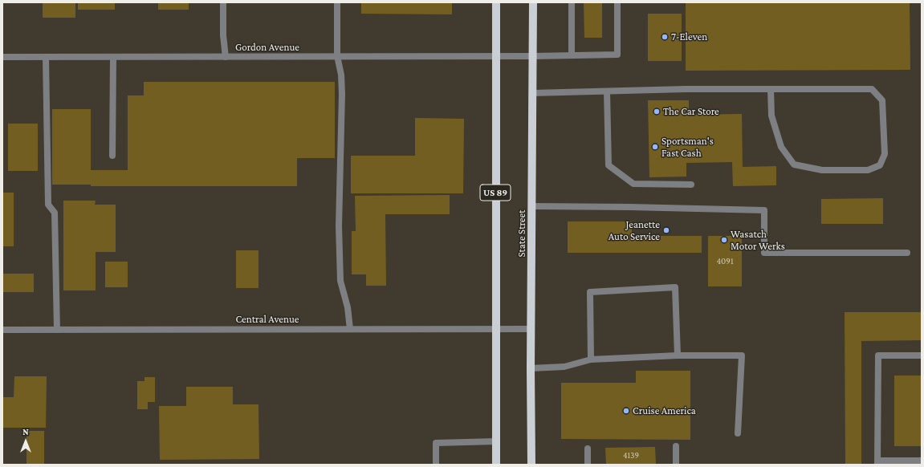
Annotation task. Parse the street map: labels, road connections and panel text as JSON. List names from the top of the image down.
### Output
{
  "streets": {
    "main road": ["US 89", "State Street"],
    "street": ["Gordon Avenue", "Central Avenue"]
  },
  "crossings": [
    ["Gordon Avenue", "US 89"],
    ["Gordon Avenue", "State Street"],
    ["US 89", "Central Avenue"],
    ["State Street", "Central Avenue"]
  ],
  "places": [
    "7-Eleven",
    "The Car Store",
    "Sportsman's Fast Cash",
    "Jeanette Auto Service",
    "Wasatch Motor Werks",
    "Cruise America"
  ],
  "house_numbers": ["4091", "4139"],
  "north": "top"
}
